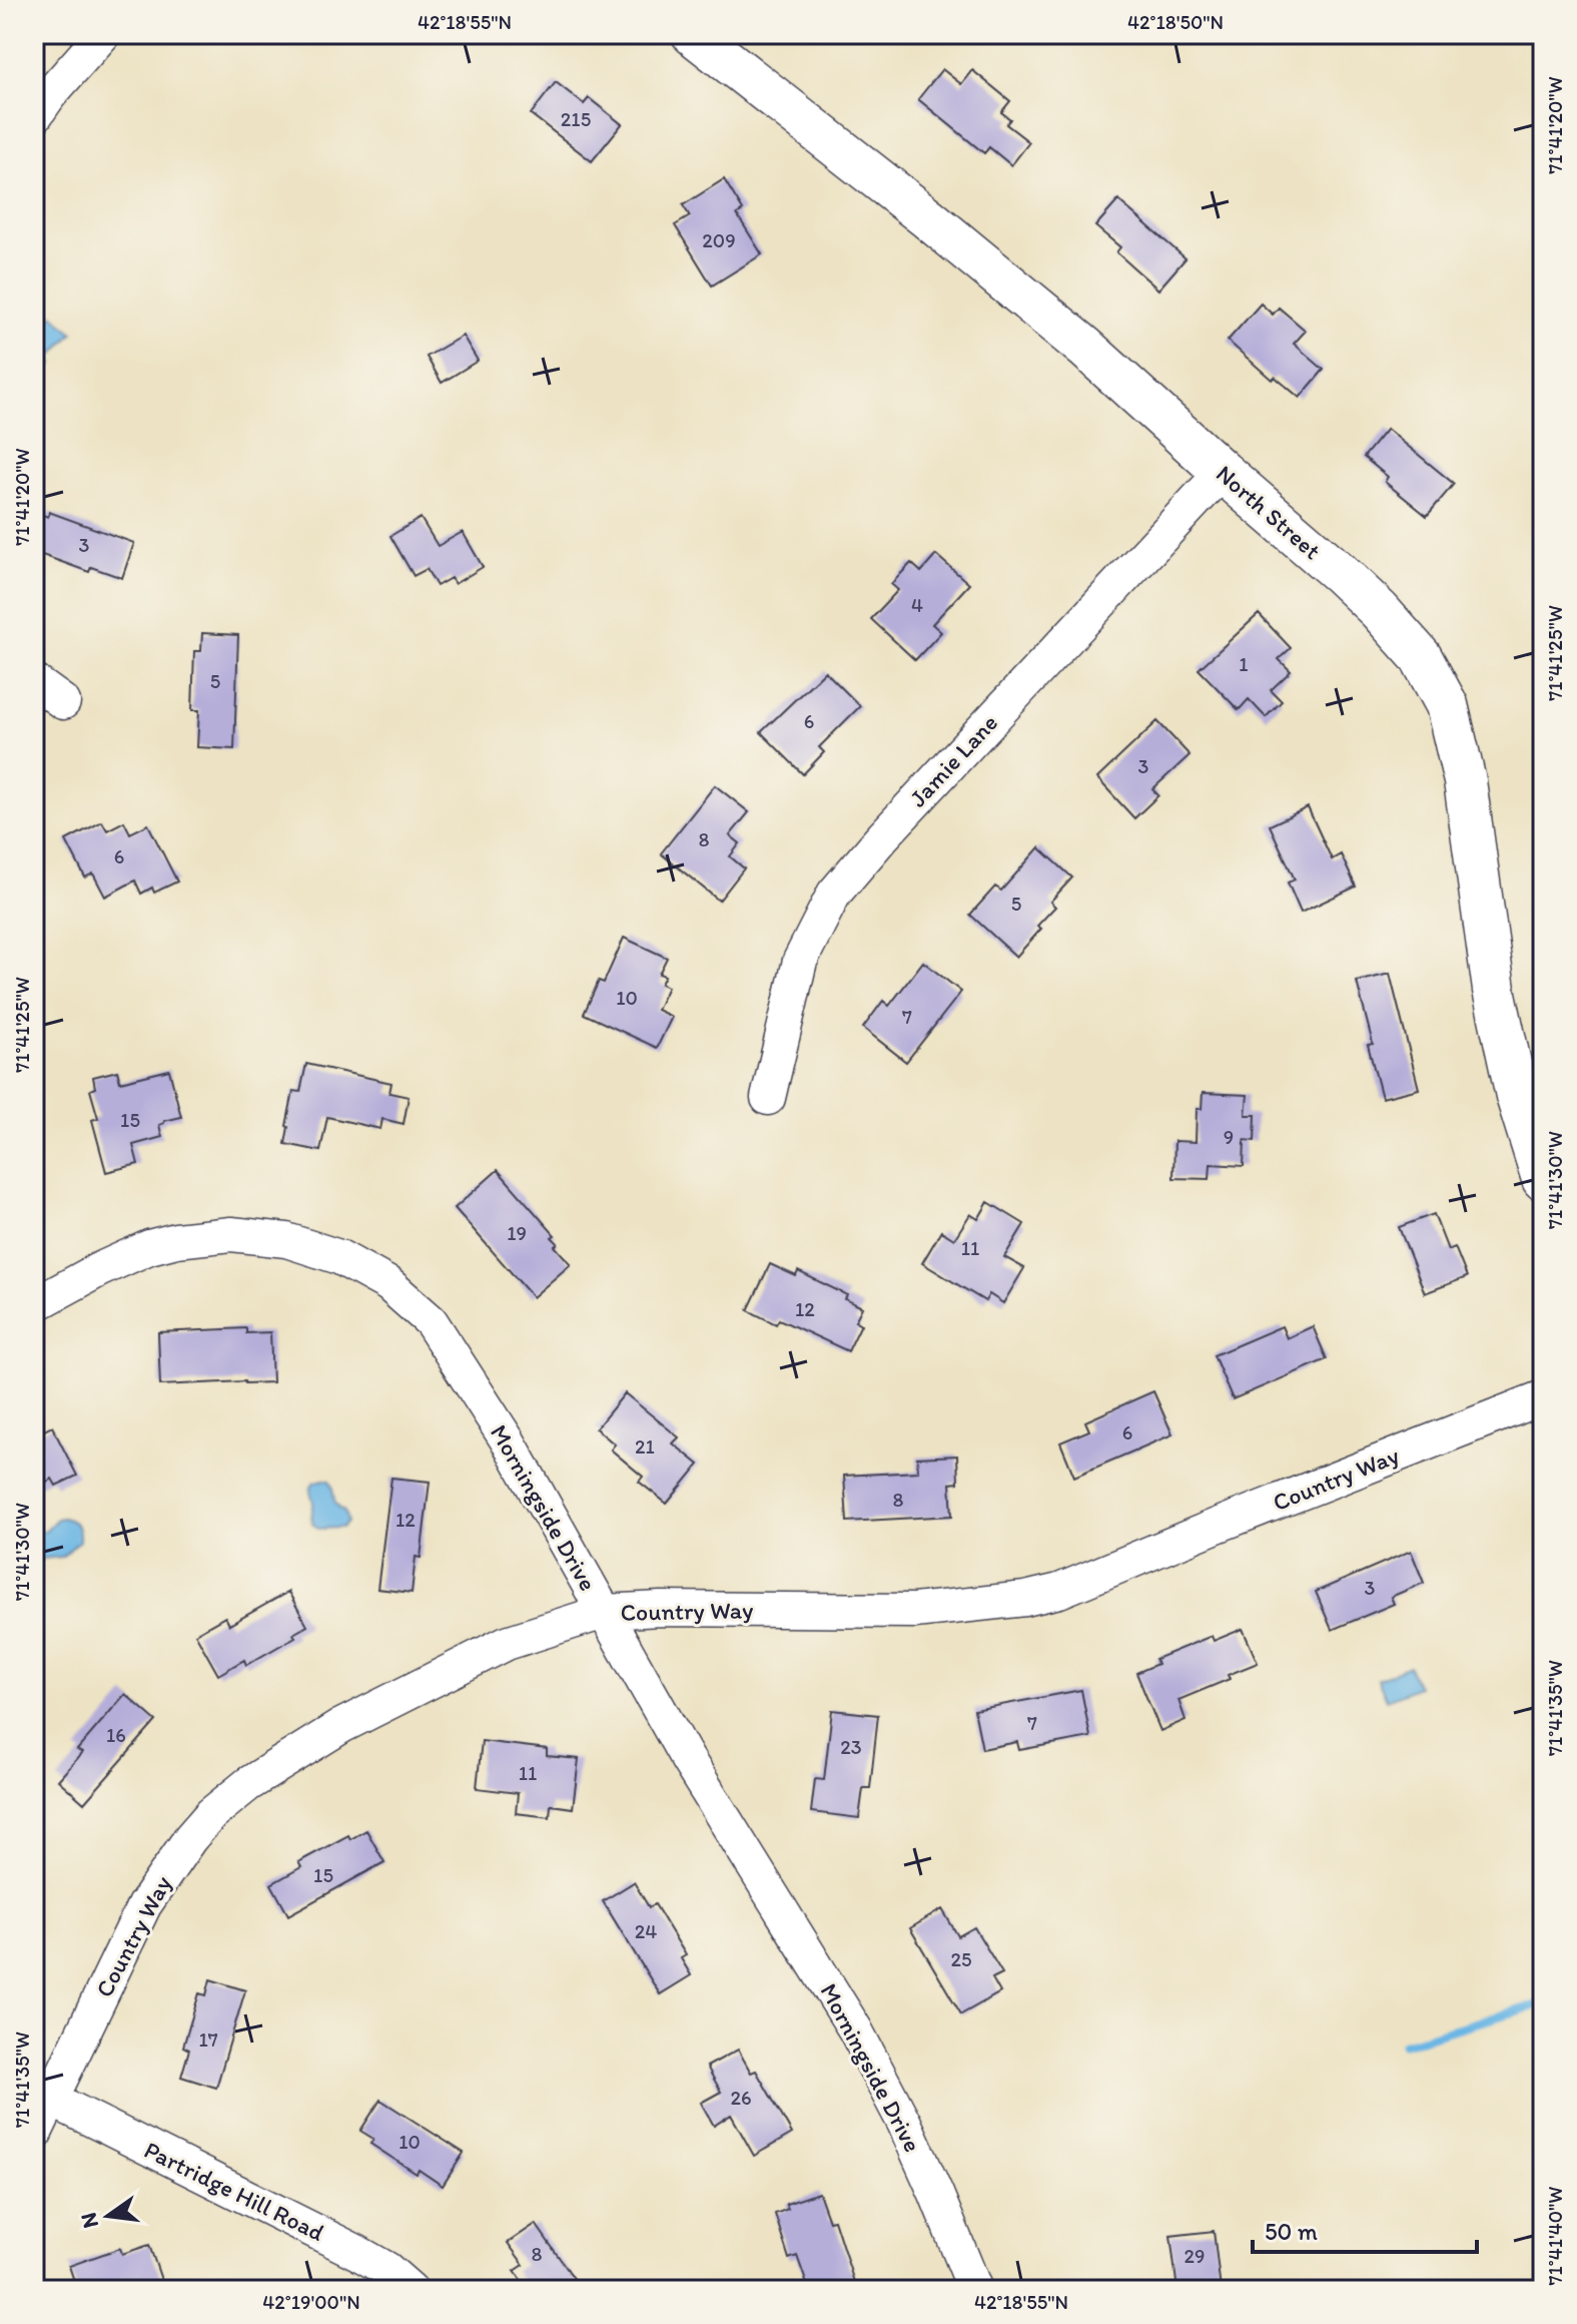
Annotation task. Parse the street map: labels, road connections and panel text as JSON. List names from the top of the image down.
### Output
{
  "streets": {
    "street": [
      "North Street",
      "Jamie Lane",
      "Country Way",
      "Morningside Drive",
      "Partridge Hill Road"
    ]
  },
  "crossings": [
    ["North Street", "Jamie Lane"],
    ["Country Way", "Morningside Drive"],
    ["Country Way", "Partridge Hill Road"]
  ],
  "house_numbers": [
    "215",
    "209",
    "3",
    "4",
    "1",
    "5",
    "6",
    "3",
    "8",
    "6",
    "5",
    "10",
    "7",
    "15",
    "9",
    "19",
    "11",
    "12",
    "6",
    "21",
    "8",
    "12",
    "3",
    "7",
    "16",
    "23",
    "11",
    "15",
    "24",
    "25",
    "17",
    "26",
    "10",
    "8",
    "29"
  ],
  "scale_bar": "50 m",
  "north": "left",
  "coordinates": [
    "42°18'55\"N",
    "42°18'50\"N",
    "71°41'20\"W",
    "71°41'25\"W",
    "71°41'30\"W",
    "71°41'35\"W",
    "71°41'40\"W",
    "42°19'00\"N"
  ]
}
